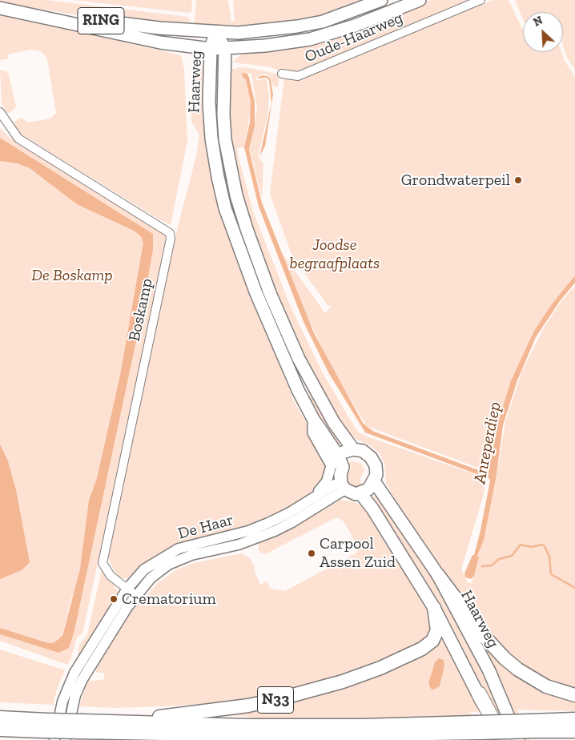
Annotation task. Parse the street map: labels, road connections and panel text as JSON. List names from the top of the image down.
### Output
{
  "streets": {
    "highway": ["N33"],
    "main road": ["RING", "Haarweg"],
    "street": ["Oude-Haarweg", "Boskamp", "De Haar"]
  },
  "crossings": [
    ["RING", "Haarweg"],
    ["Haarweg", "De Haar"],
    ["Boskamp", "De Haar"],
    ["De Haar", "N33"]
  ],
  "water": ["Anreperdiep"],
  "parks": ["Joodse begraafplaats", "De Boskamp"],
  "places": ["Grondwaterpeil", "Carpool Assen Zuid", "Crematorium"],
  "north": "top left"
}
